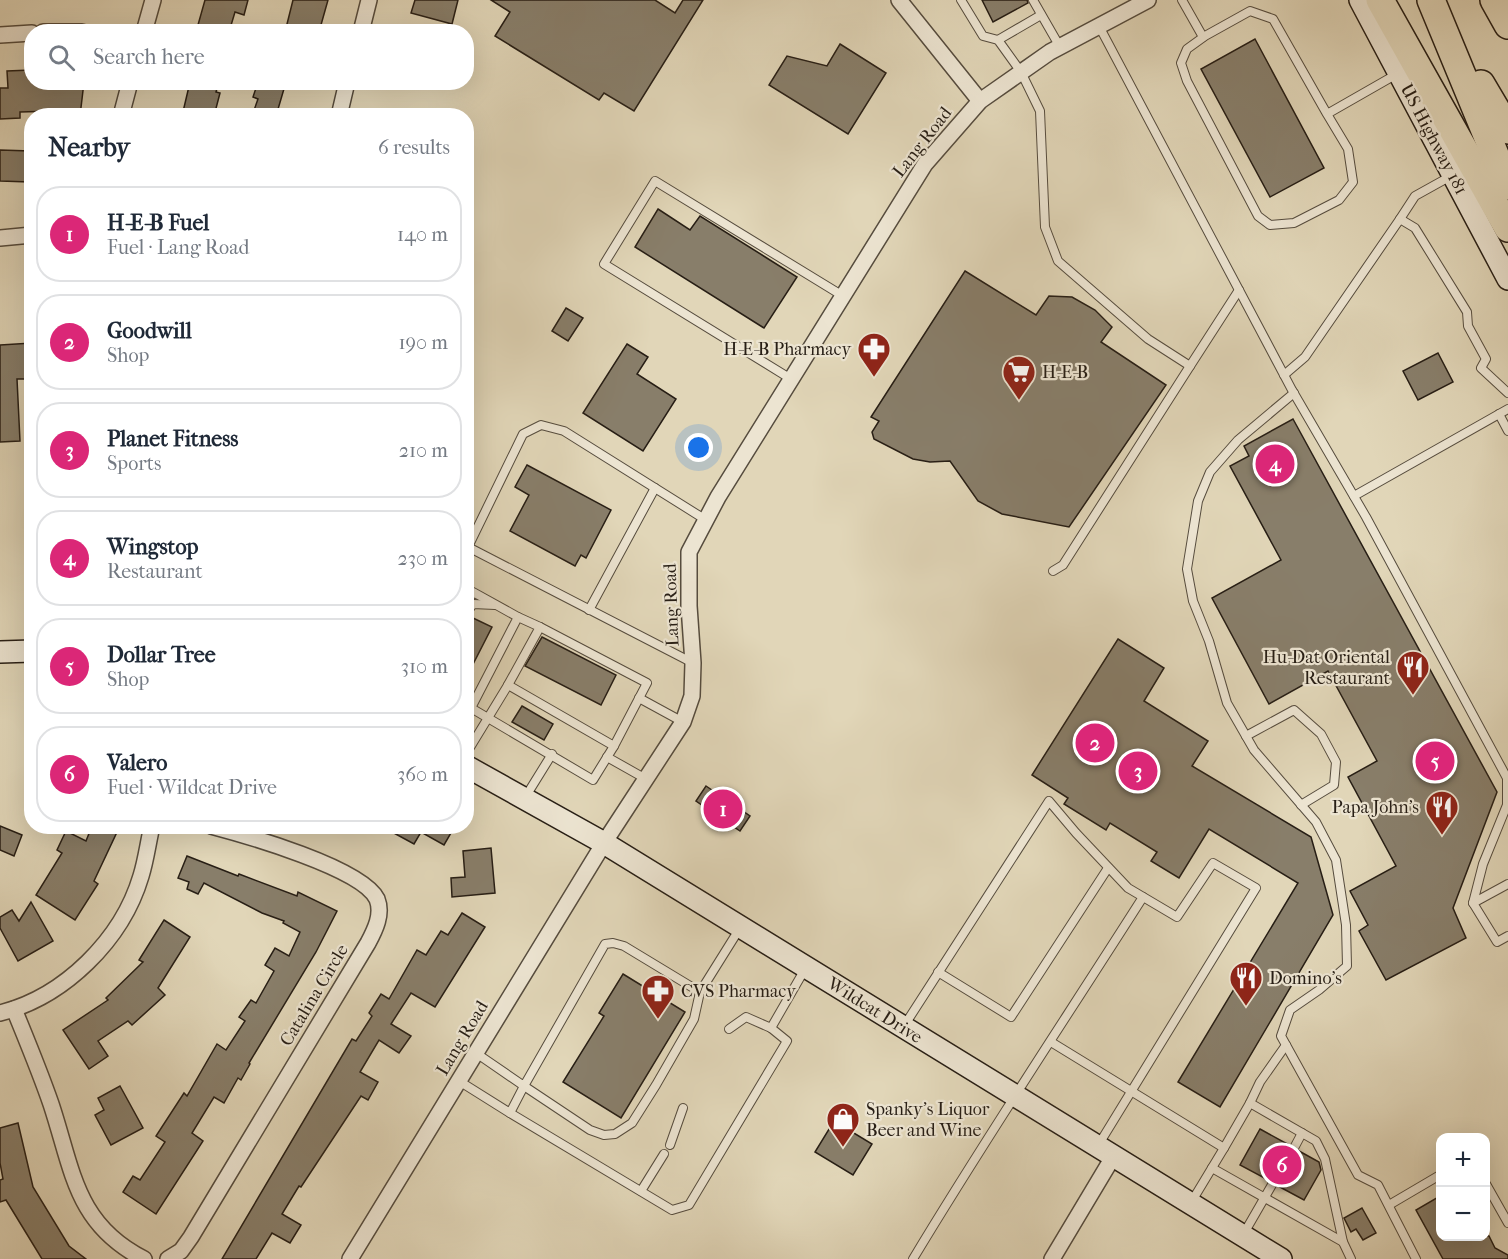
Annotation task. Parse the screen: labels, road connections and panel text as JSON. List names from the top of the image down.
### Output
{
  "streets": {
    "main road": ["US Highway 181", "Wildcat Drive"],
    "street": ["Lang Road", "Catalina Circle"]
  },
  "crossings": [
    ["Lang Road", "Wildcat Drive"]
  ],
  "places": {
    "pharmacy": ["H-E-B Pharmacy", "CVS Pharmacy"],
    "supermarket": ["H-E-B"],
    "restaurant": ["Hu-Dat Oriental Restaurant", "Papa John's", "Domino's"],
    "shop": ["Spanky's Liquor Beer and Wine"]
  },
  "page": {
    "search": "Search here",
    "heading": ["Nearby", "6 results"],
    "list": [
      {
        "mark": "1",
        "name": "H-E-B Fuel",
        "note": "Fuel · Lang Road",
        "value": "140 m"
      },
      {
        "mark": "2",
        "name": "Goodwill",
        "note": "Shop",
        "value": "190 m"
      },
      {
        "mark": "3",
        "name": "Planet Fitness",
        "note": "Sports",
        "value": "210 m"
      },
      {
        "mark": "4",
        "name": "Wingstop",
        "note": "Restaurant",
        "value": "230 m"
      },
      {
        "mark": "5",
        "name": "Dollar Tree",
        "note": "Shop",
        "value": "310 m"
      },
      {
        "mark": "6",
        "name": "Valero",
        "note": "Fuel · Wildcat Drive",
        "value": "360 m"
      }
    ],
    "pins": [
      "4",
      "2",
      "5",
      "3",
      "1",
      "6"
    ],
    "map_buttons": ["+", "−"]
  }
}
